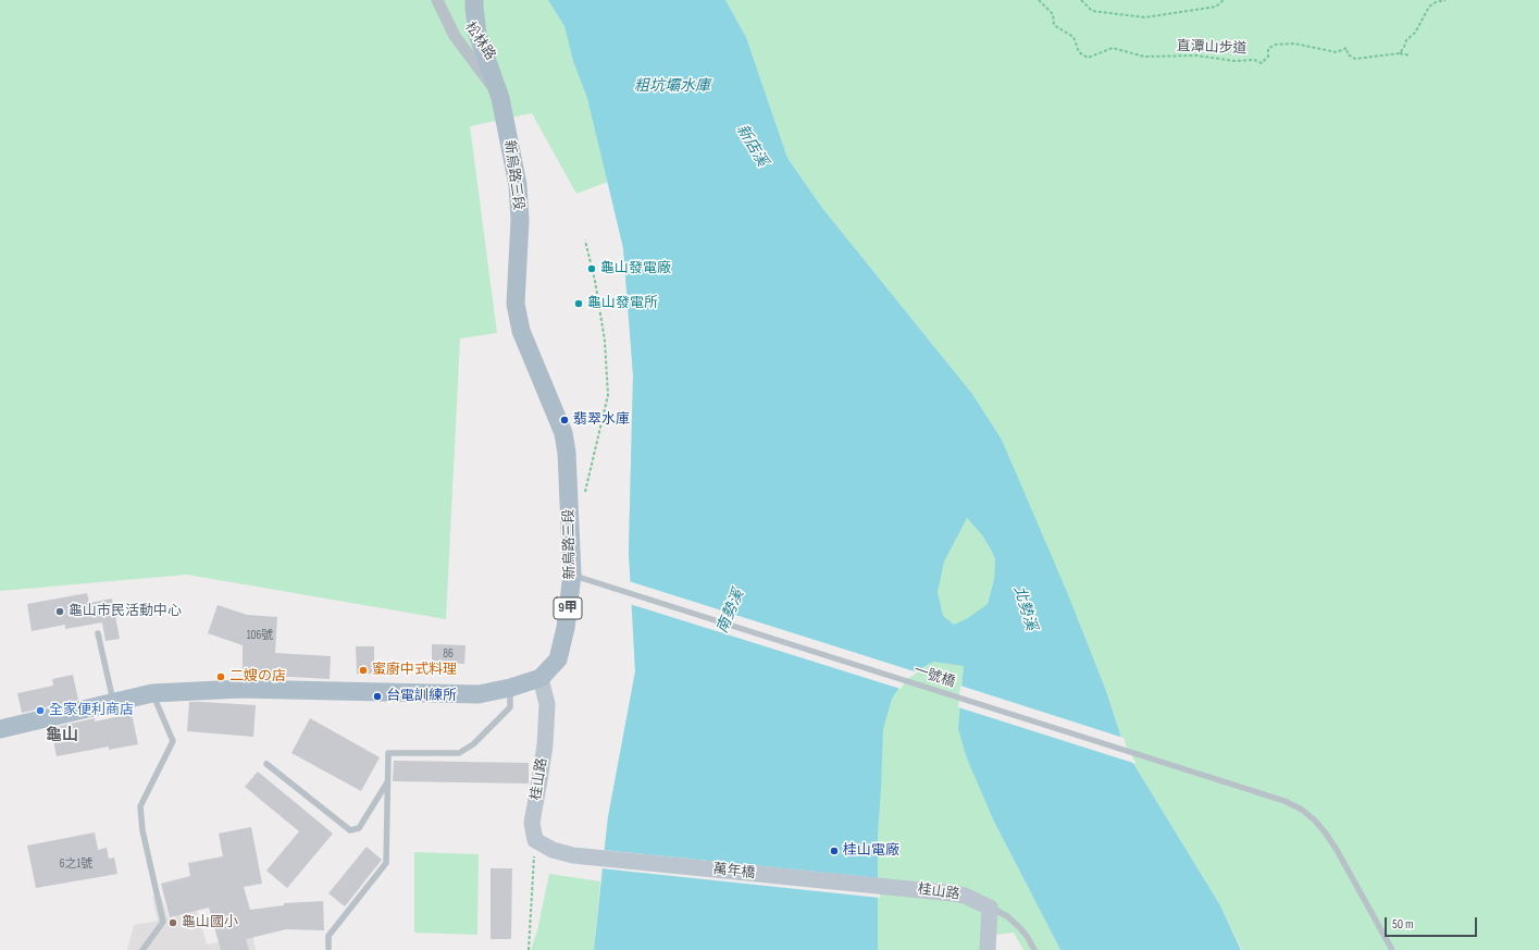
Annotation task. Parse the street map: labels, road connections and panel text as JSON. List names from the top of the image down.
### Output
{
  "streets": {
    "main road": ["新烏路三段", "9甲"],
    "street": ["松林路", "桂山路", "萬年橋"],
    "lane": ["一號橋"],
    "path": ["直潭山步道"]
  },
  "crossings": [
    ["松林路", "新烏路三段"],
    ["新烏路三段", "一號橋"],
    ["新烏路三段", "桂山路"],
    ["桂山路", "萬年橋"]
  ],
  "districts": ["龜山"],
  "water": [
    "粗坑壩水庫",
    "新店溪",
    "北勢溪",
    "南勢溪"
  ],
  "places": [
    "龜山發電廠",
    "龜山發電所",
    "翡翠水庫",
    "龜山市民活動中心",
    "蜜廚中式料理",
    "二嫂の店",
    "台電訓練所",
    "全家便利商店",
    "桂山電廠",
    "龜山國小"
  ],
  "house_numbers": ["106號", "86", "6之1號"],
  "scale_bar": "50 m"
}
